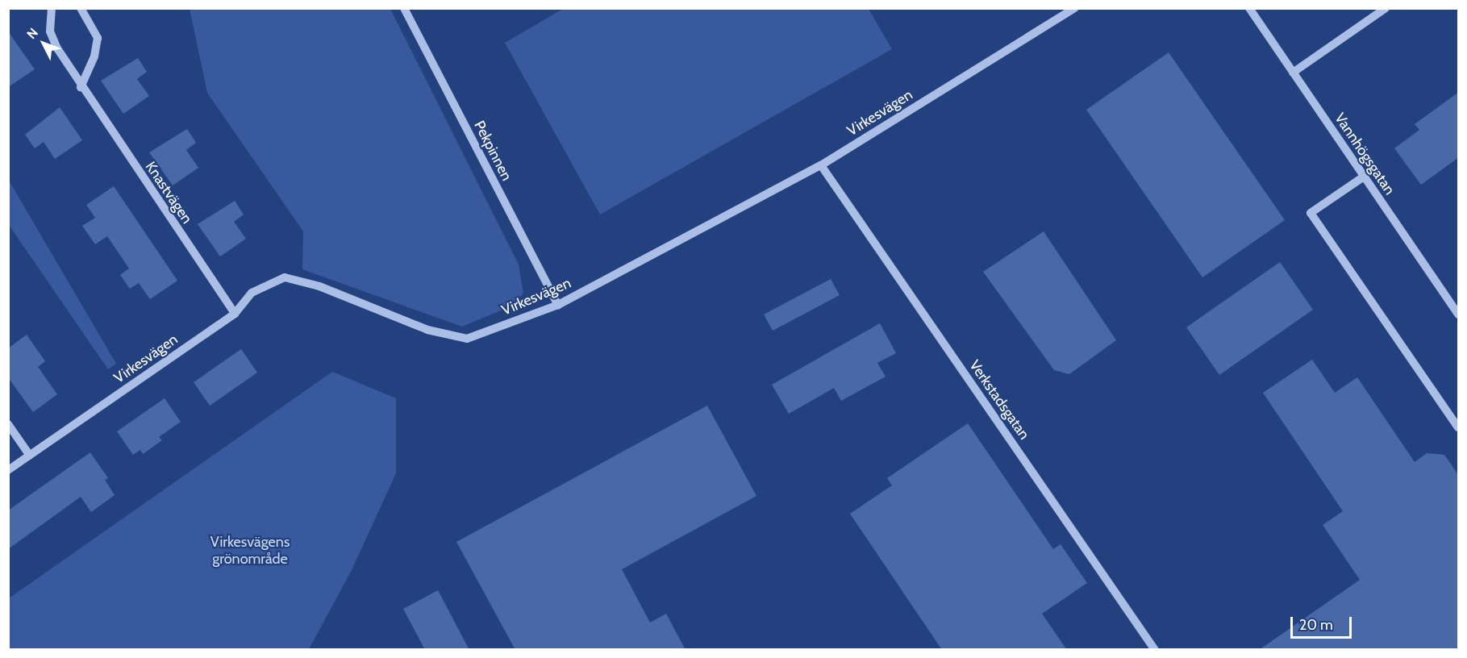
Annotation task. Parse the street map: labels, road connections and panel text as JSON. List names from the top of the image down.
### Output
{
  "streets": {
    "street": [
      "Virkesvägen",
      "Pekpinnen",
      "Vannhögsgatan",
      "Knastvägen",
      "Verkstadsgatan"
    ]
  },
  "crossings": [
    ["Virkesvägen", "Pekpinnen"],
    ["Virkesvägen", "Knastvägen"],
    ["Virkesvägen", "Verkstadsgatan"]
  ],
  "parks": ["Virkesvägens grönområde"],
  "scale_bar": "20 m",
  "north": "top left"
}
